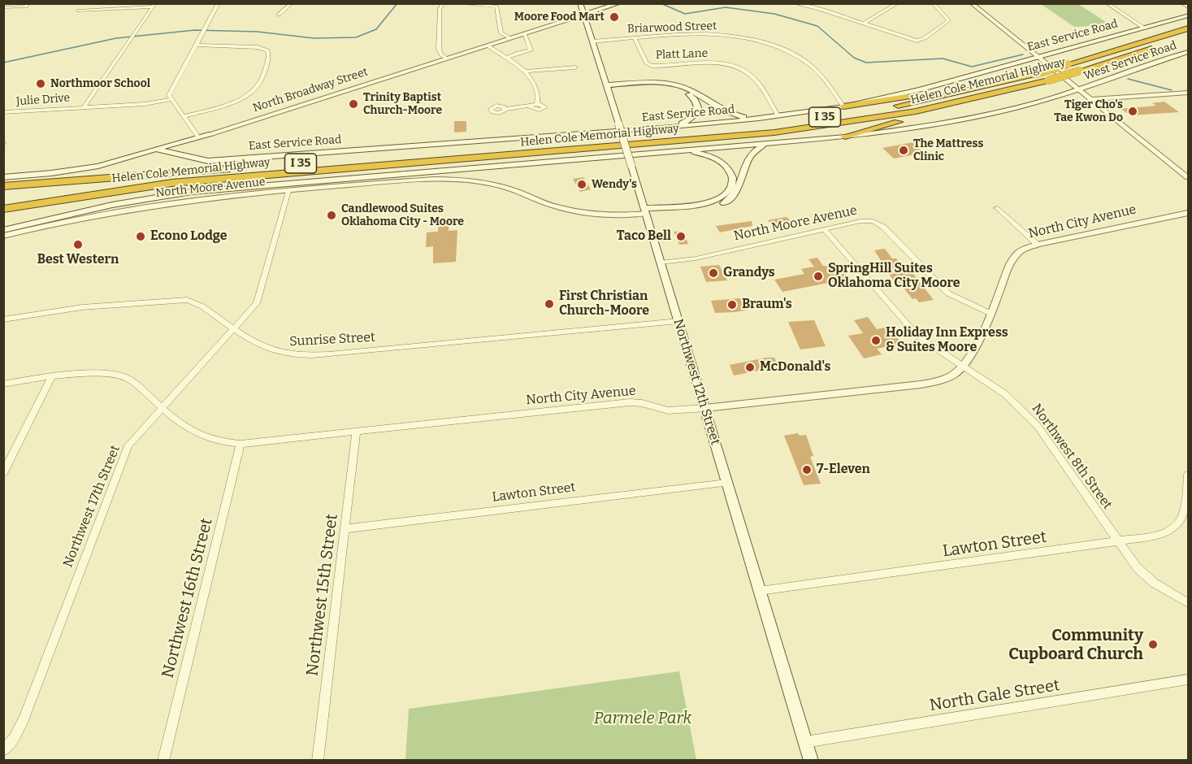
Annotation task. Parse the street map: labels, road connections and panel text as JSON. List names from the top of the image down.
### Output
{
  "streets": {
    "highway": ["Helen Cole Memorial Highway", "I 35"],
    "main road": [
      "East Service Road",
      "West Service Road",
      "North Broadway Street",
      "Northwest 12th Street"
    ],
    "street": [
      "Briarwood Street",
      "Platt Lane",
      "Julie Drive",
      "North Moore Avenue",
      "North City Avenue",
      "Sunrise Street",
      "Northwest 8th Street",
      "Lawton Street",
      "Northwest 17th Street",
      "Northwest 15th Street",
      "Northwest 16th Street",
      "North Gale Street"
    ]
  },
  "crossings": [
    ["Briarwood Street", "East Service Road"],
    ["Briarwood Street", "Platt Lane"],
    ["Briarwood Street", "Northwest 12th Street"],
    ["East Service Road", "Platt Lane"],
    ["East Service Road", "North Broadway Street"],
    ["North Broadway Street", "Northwest 12th Street"],
    ["North Moore Avenue", "North City Avenue"],
    ["North Moore Avenue", "Northwest 12th Street"],
    ["North Moore Avenue", "Northwest 8th Street"],
    ["North Moore Avenue", "Northwest 17th Street"],
    ["North City Avenue", "Northwest 12th Street"],
    ["North City Avenue", "Northwest 8th Street"],
    ["North City Avenue", "Northwest 17th Street"],
    ["North City Avenue", "Northwest 15th Street"],
    ["North City Avenue", "Northwest 16th Street"],
    ["Sunrise Street", "Northwest 12th Street"],
    ["Sunrise Street", "Northwest 17th Street"],
    ["Northwest 12th Street", "Lawton Street"],
    ["Northwest 12th Street", "North Gale Street"],
    ["Northwest 8th Street", "Lawton Street"],
    ["Lawton Street", "Northwest 15th Street"]
  ],
  "parks": ["Parmele Park"],
  "places": [
    "Moore Food Mart",
    "Northmoor School",
    "Trinity Baptist Church-Moore",
    "Tiger Cho's Tae Kwon Do",
    "The Mattress Clinic",
    "Wendy's",
    "Candlewood Suites Oklahoma City - Moore",
    "Econo Lodge",
    "Taco Bell",
    "Best Western",
    "Grandys",
    "SpringHill Suites Oklahoma City Moore",
    "First Christian Church-Moore",
    "Braum's",
    "Holiday Inn Express & Suites Moore",
    "McDonald's",
    "7-Eleven",
    "Community Cupboard Church"
  ]
}
